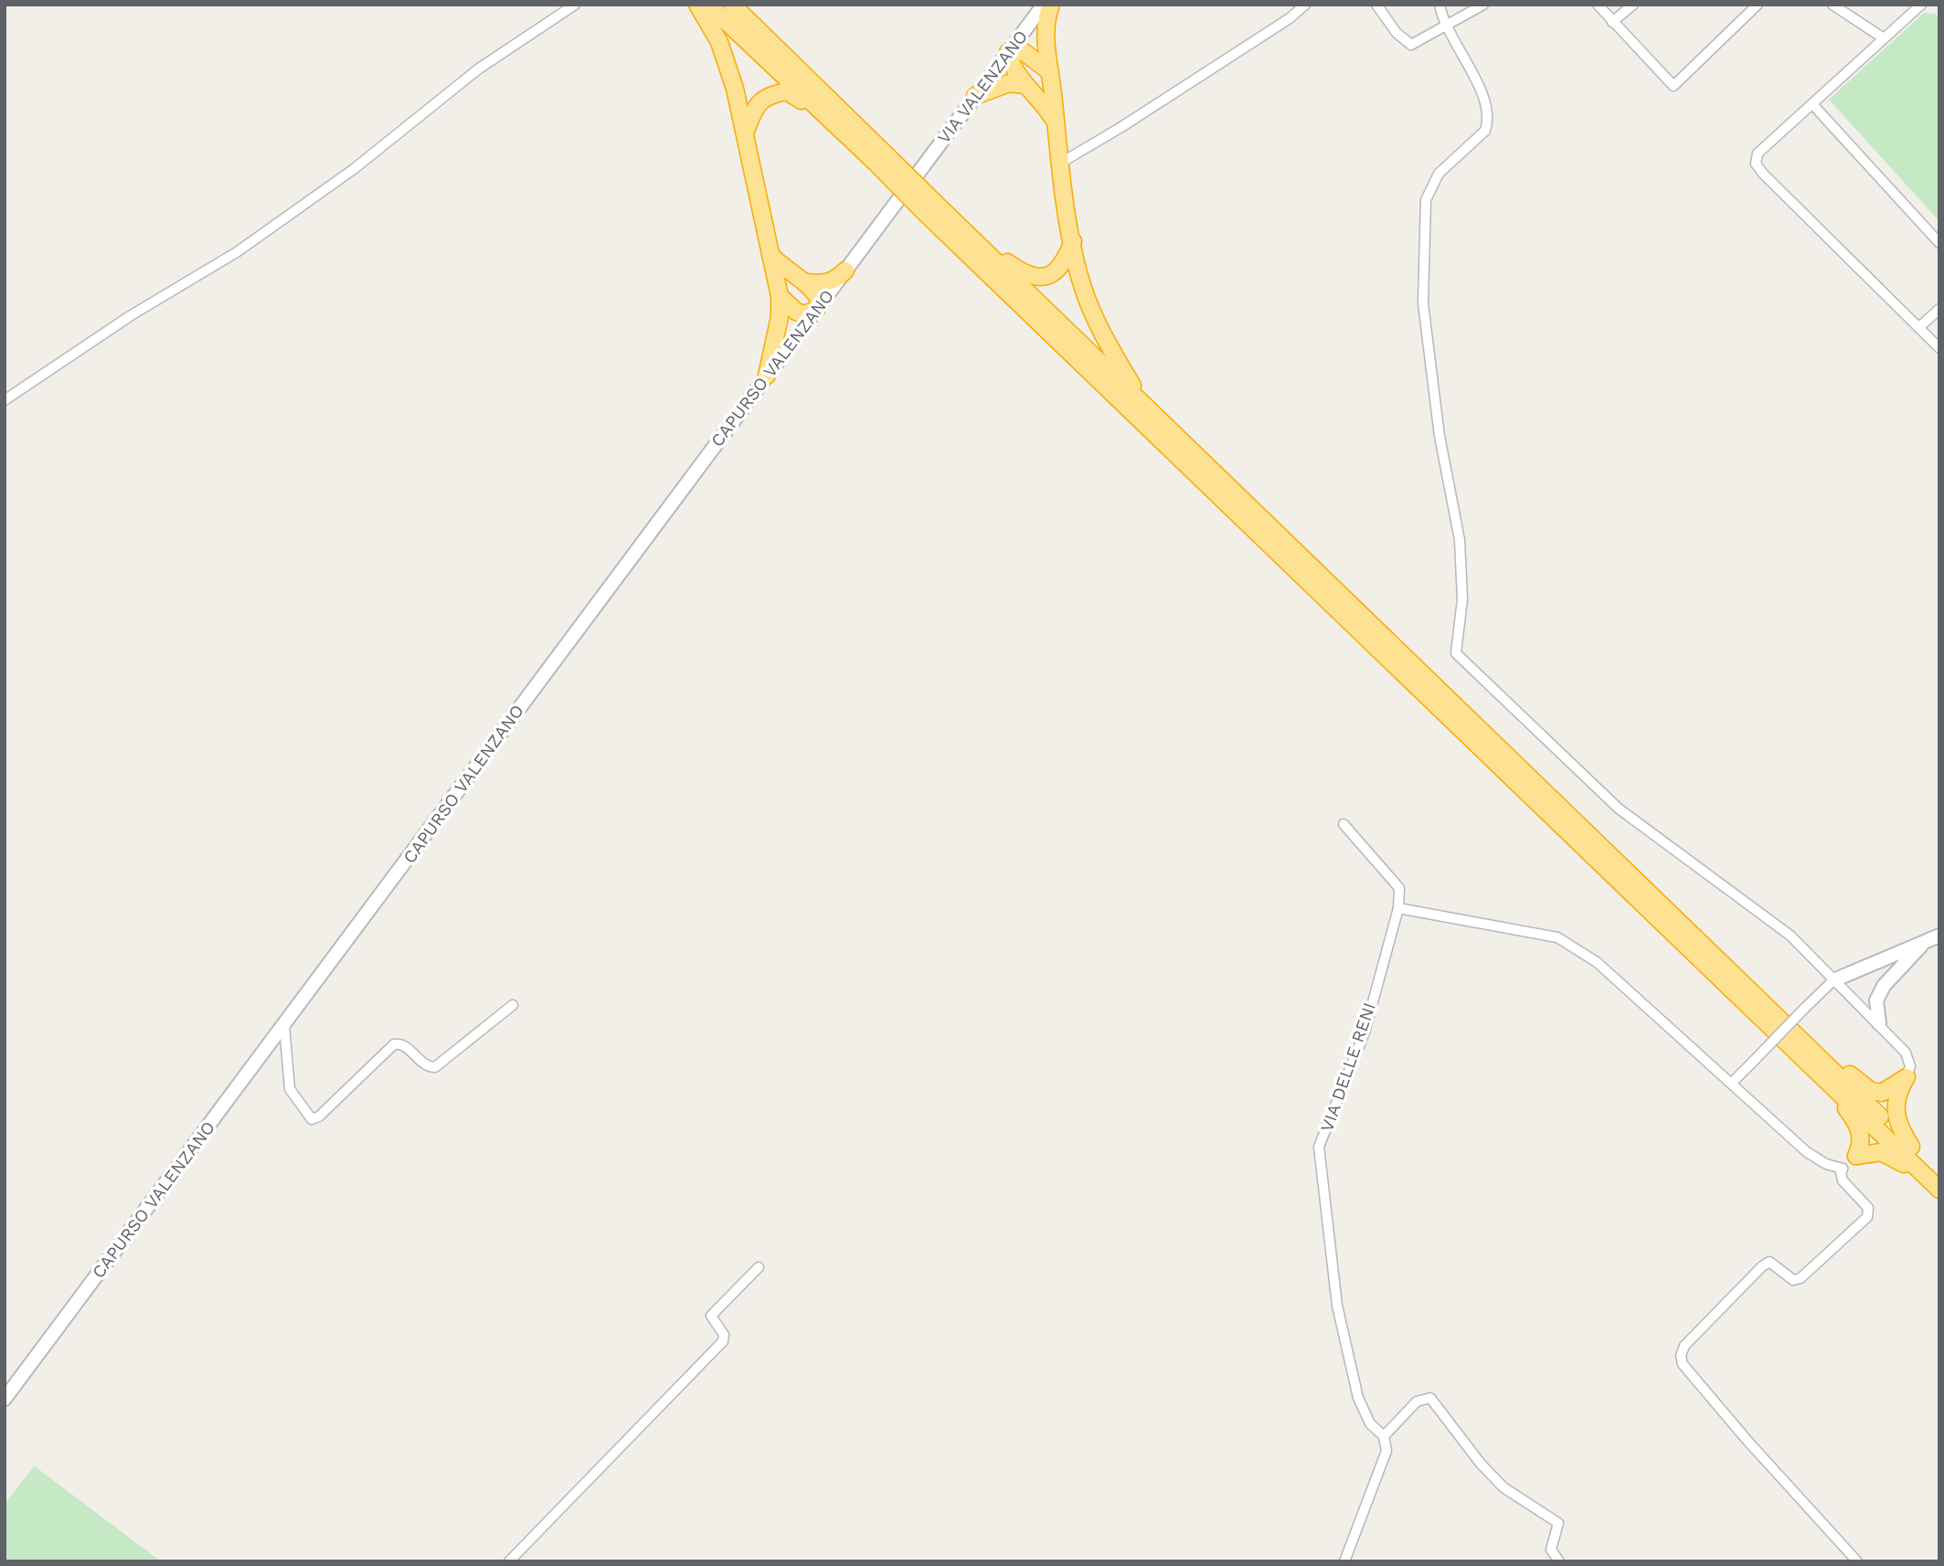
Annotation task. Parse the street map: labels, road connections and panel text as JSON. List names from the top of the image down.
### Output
{
  "streets": {
    "street": ["VIA VALENZANO", "CAPURSO VALENZANO", "VIA DELLE RENI"]
  },
  "crossings": [
    ["VIA VALENZANO", "CAPURSO VALENZANO"]
  ]
}
